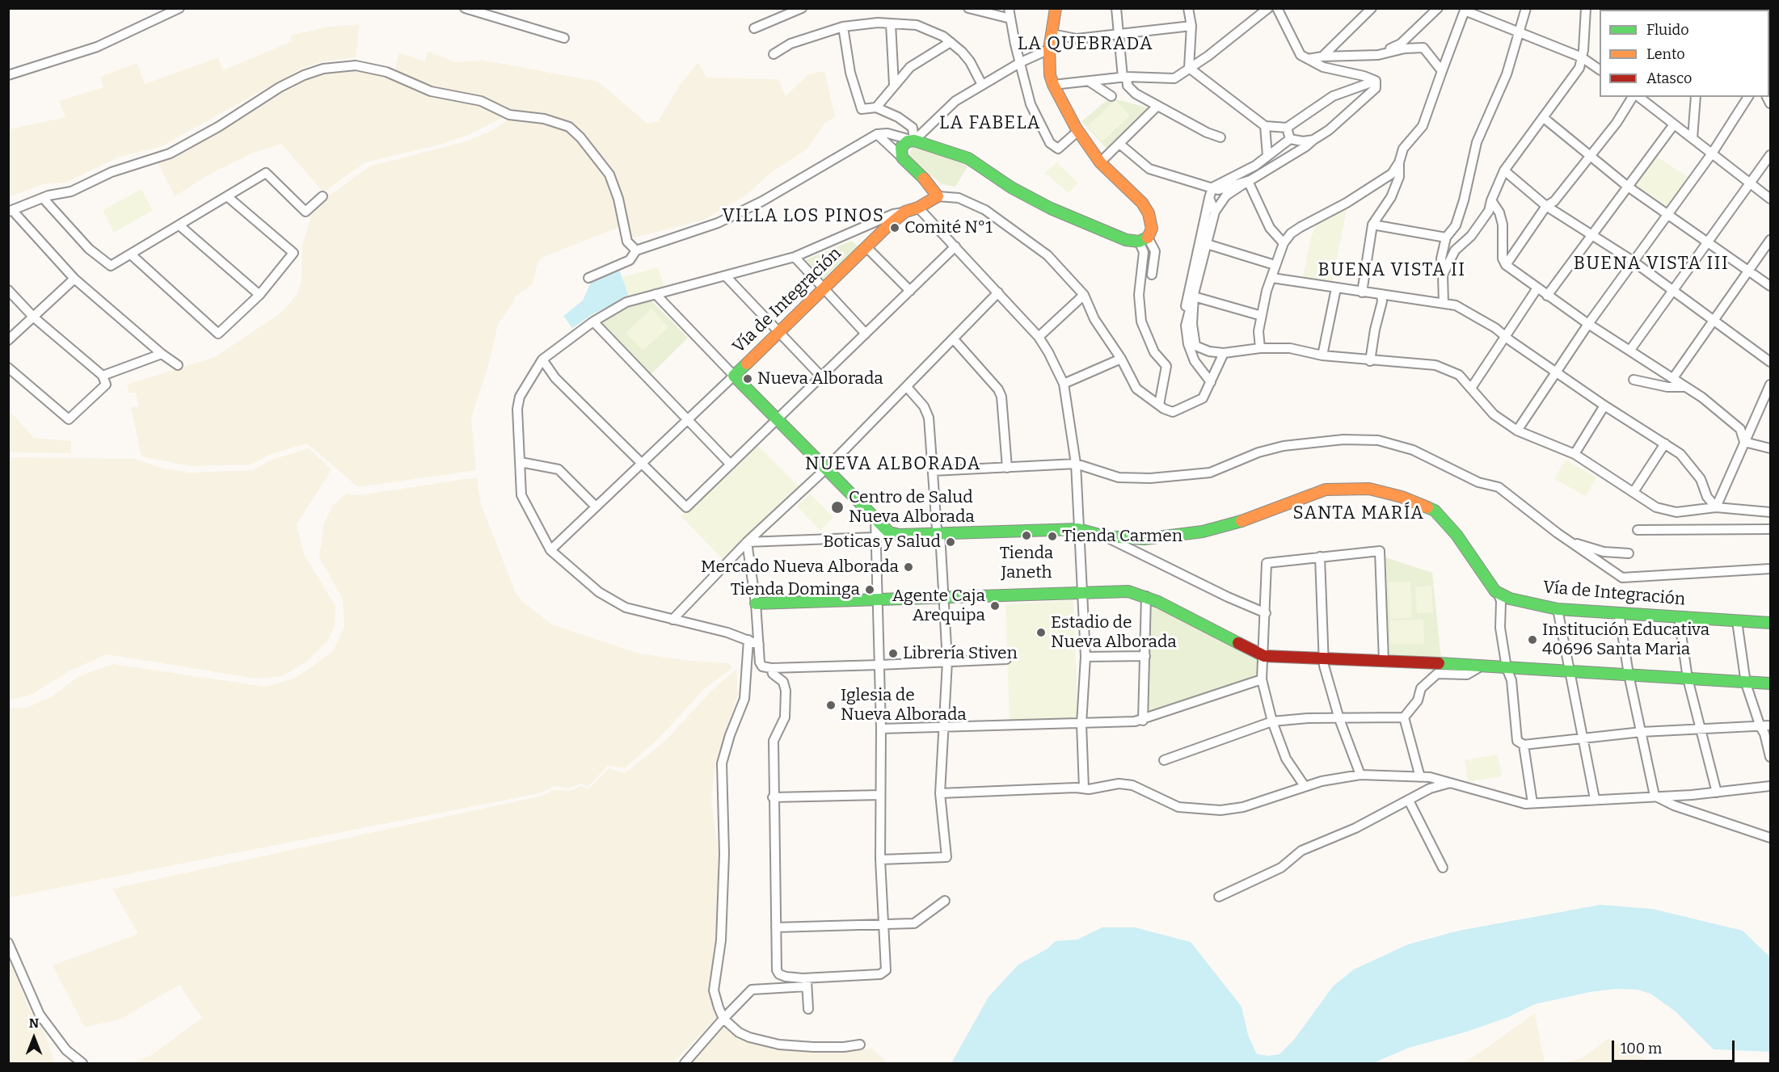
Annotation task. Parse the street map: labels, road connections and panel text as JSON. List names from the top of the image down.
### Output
{
  "streets": {
    "main road": ["Vía de Integración"]
  },
  "districts": [
    "LA QUEBRADA",
    "LA FABELA",
    "VILLA LOS PINOS",
    "BUENA VISTA III",
    "BUENA VISTA II",
    "NUEVA ALBORADA",
    "SANTA MARÍA"
  ],
  "places": [
    "Comité N°1",
    "Nueva Alborada",
    "Centro de Salud Nueva Alborada",
    "Tienda Janeth",
    "Tienda Carmen",
    "Boticas y Salud",
    "Mercado Nueva Alborada",
    "Tienda Dominga",
    "Agente Caja Arequipa",
    "Estadio de Nueva Alborada",
    "Institución Educativa 40696 Santa Maria",
    "Librería Stiven",
    "Iglesia de Nueva Alborada"
  ],
  "legend": ["Fluido", "Lento", "Atasco"],
  "scale_bar": "100 m",
  "north": "top"
}
